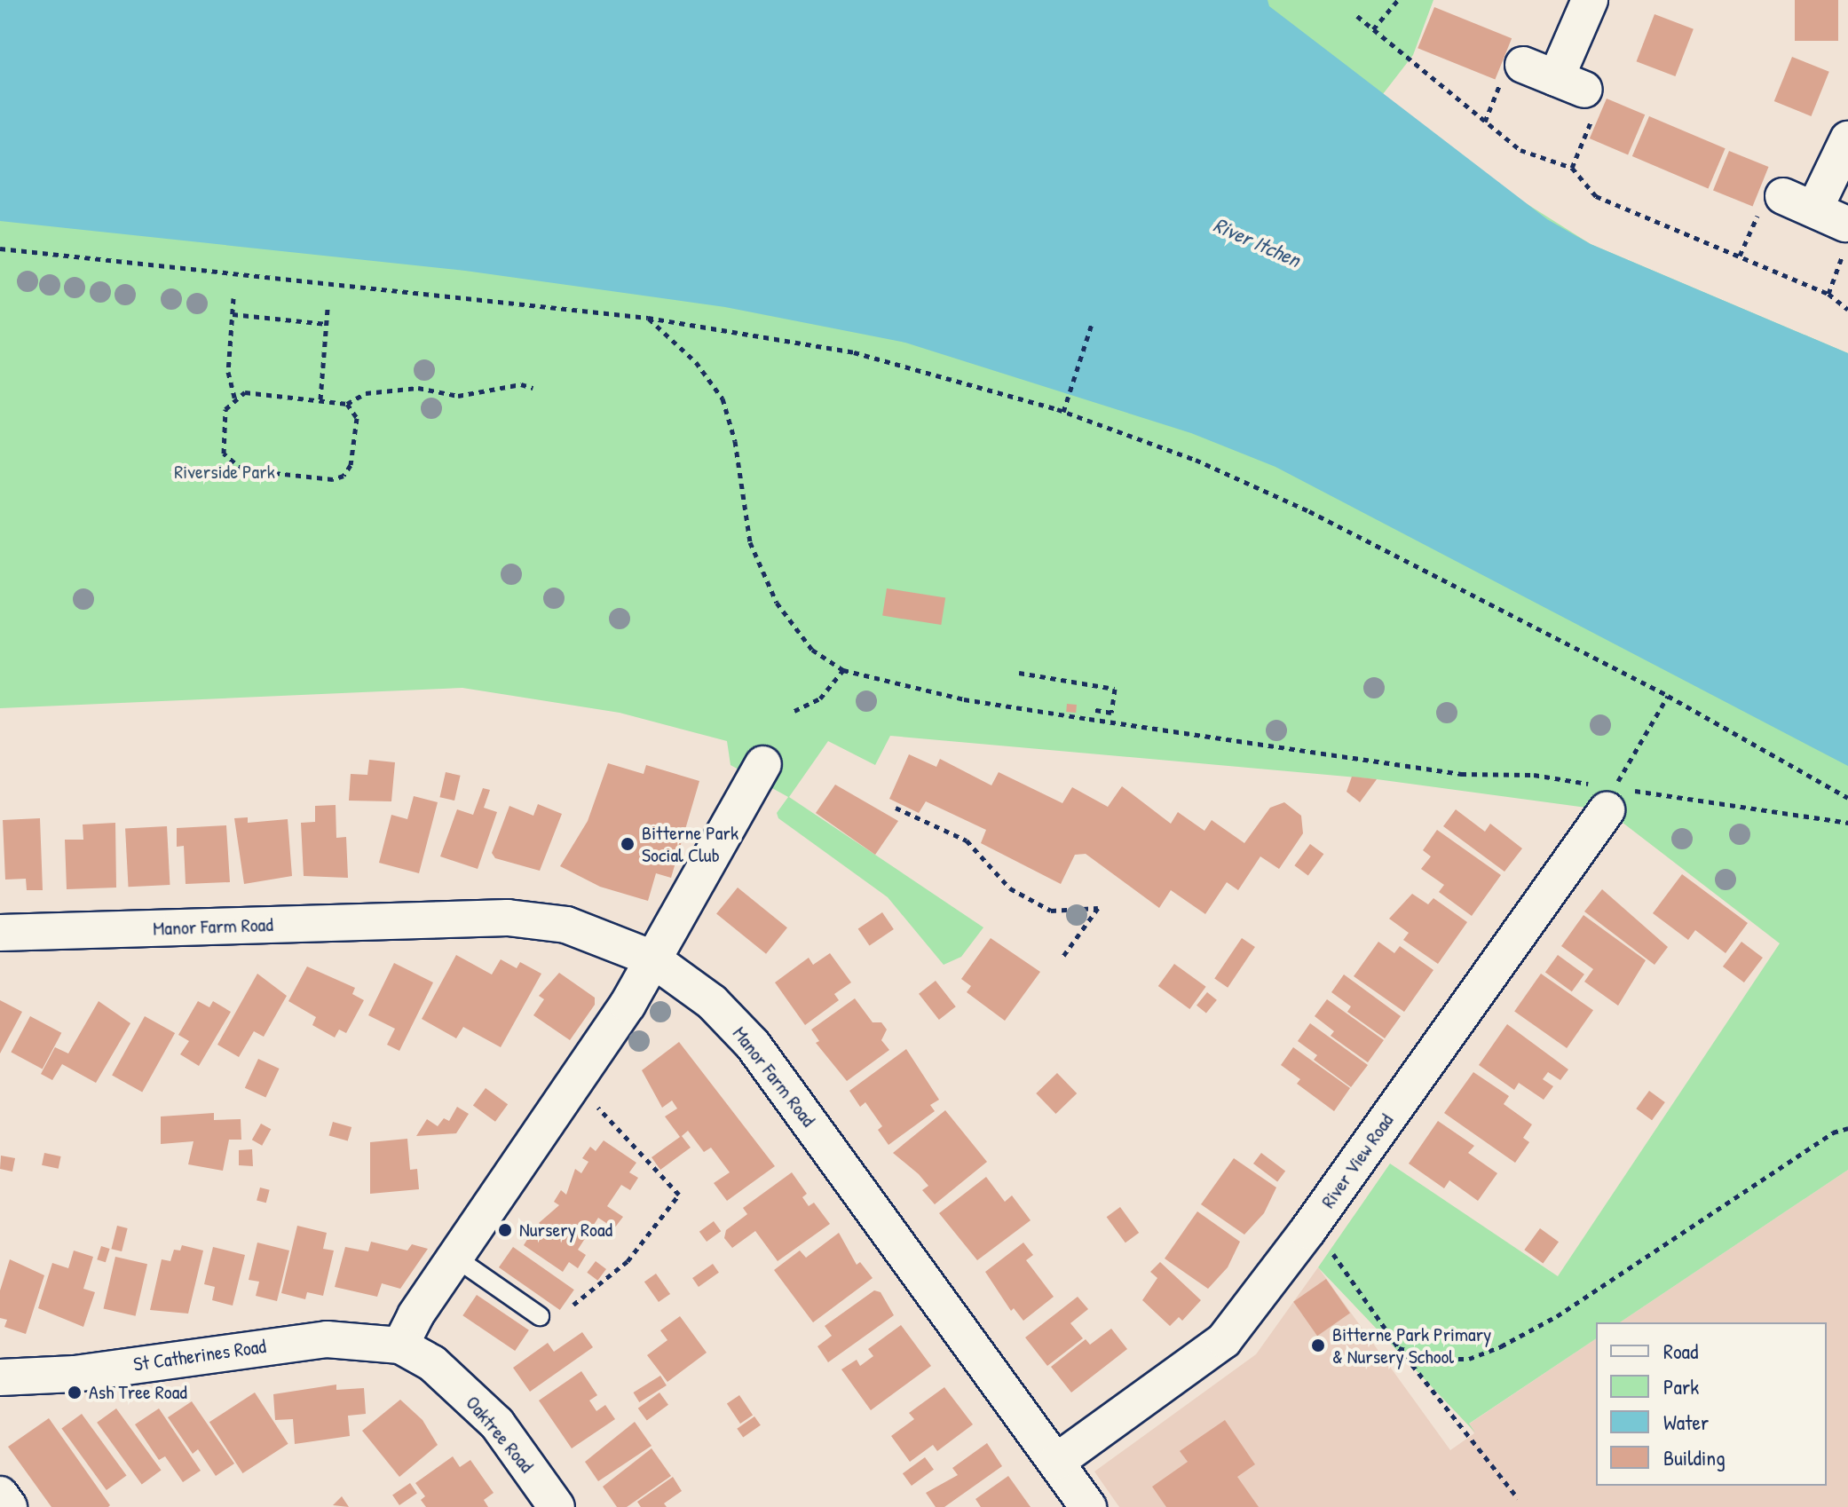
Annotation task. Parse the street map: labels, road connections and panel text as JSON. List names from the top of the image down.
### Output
{
  "streets": {
    "street": [
      "Manor Farm Road",
      "River View Road",
      "St Catherines Road",
      "Oaktree Road"
    ]
  },
  "crossings": [
    ["Manor Farm Road", "River View Road"],
    ["St Catherines Road", "Oaktree Road"]
  ],
  "water": ["River Itchen"],
  "parks": ["Riverside Park"],
  "places": [
    "Bitterne Park Social Club",
    "Nursery Road",
    "Bitterne Park Primary & Nursery School",
    "Ash Tree Road"
  ],
  "legend": [
    "Road",
    "Park",
    "Water",
    "Building"
  ]
}
